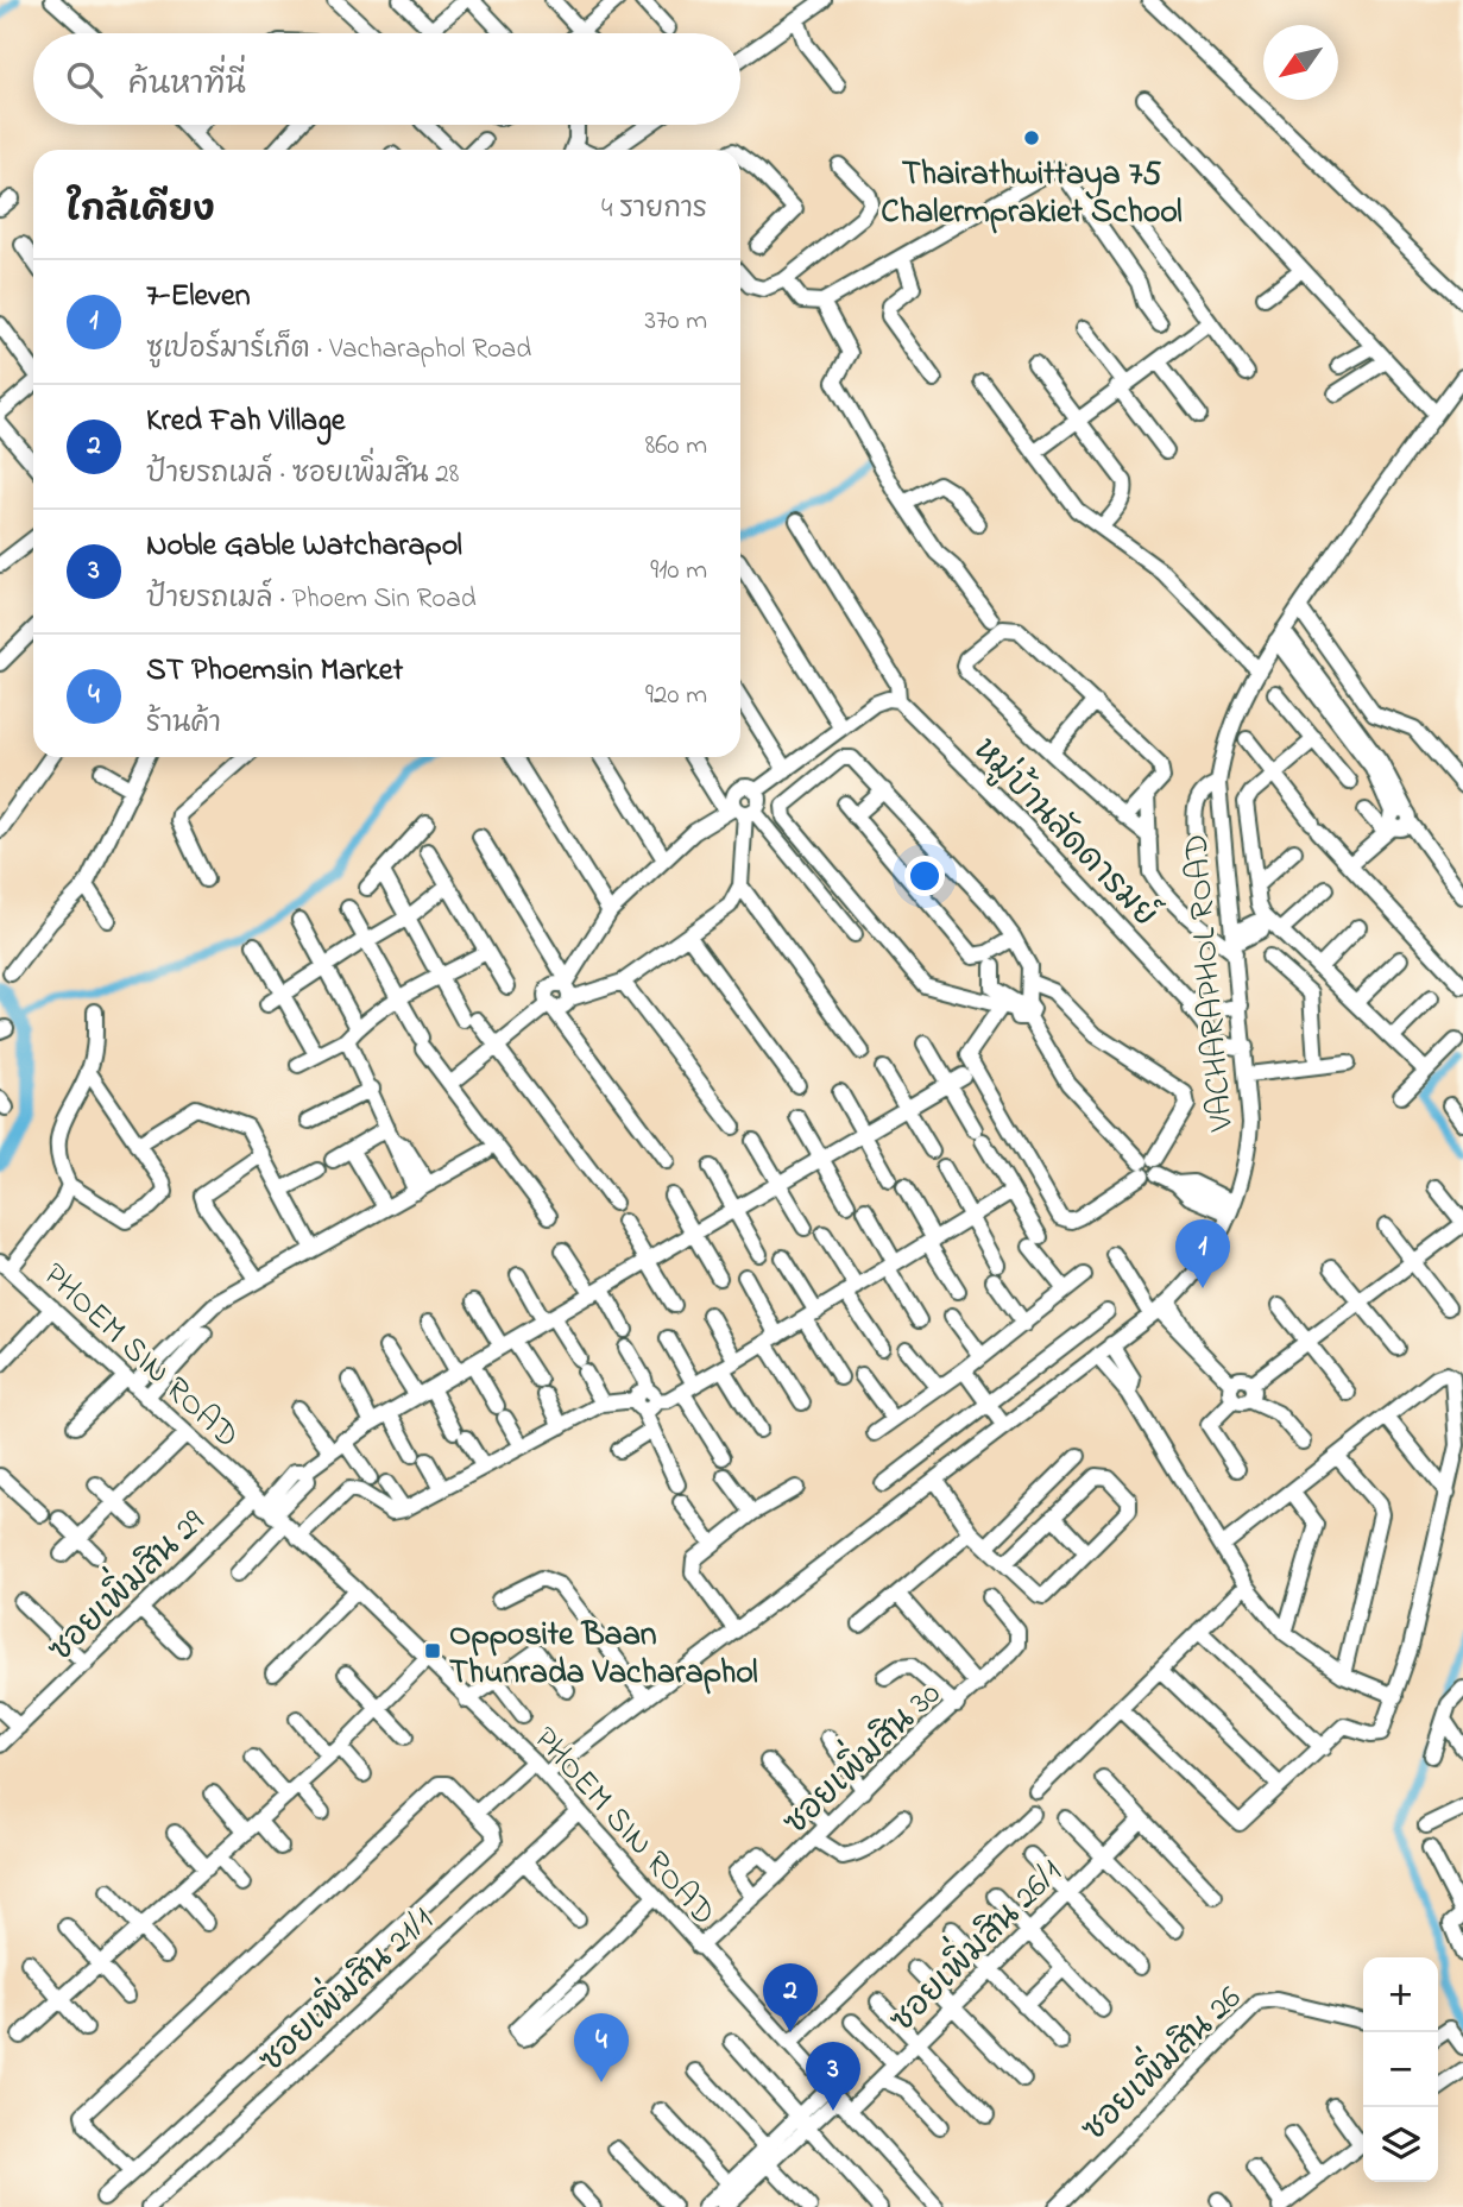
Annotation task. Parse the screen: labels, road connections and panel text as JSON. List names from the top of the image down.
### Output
{
  "streets": {
    "street": [
      "หมู่บ้านลัดดารมย์",
      "VACHARAPHOL ROAD",
      "PHOEM SIN ROAD",
      "ซอยเพิ่มสิน 29",
      "ซอยเพิ่มสิน 30",
      "ซอยเพิ่มสิน 26/1",
      "ซอยเพิ่มสิน 21/1",
      "ซอยเพิ่มสิน 26"
    ]
  },
  "crossings": [
    ["หมู่บ้านลัดดารมย์", "VACHARAPHOL ROAD"],
    ["VACHARAPHOL ROAD", "PHOEM SIN ROAD"],
    ["PHOEM SIN ROAD", "ซอยเพิ่มสิน 29"],
    ["PHOEM SIN ROAD", "ซอยเพิ่มสิน 30"],
    ["PHOEM SIN ROAD", "ซอยเพิ่มสิน 26/1"],
    ["PHOEM SIN ROAD", "ซอยเพิ่มสิน 21/1"]
  ],
  "places": {
    "other": ["Thairathwittaya 75 Chalermprakiet School"],
    "transit": ["Opposite Baan Thunrada Vacharaphol"]
  },
  "north": "bottom left",
  "page": {
    "search": "ค้นหาที่นี่",
    "heading": ["ใกล้เคียง", "4 รายการ"],
    "list": [
      {
        "mark": "1",
        "name": "7-Eleven",
        "note": "ซูเปอร์มาร์เก็ต · Vacharaphol Road",
        "value": "370 m"
      },
      {
        "mark": "2",
        "name": "Kred Fah Village",
        "note": "ป้ายรถเมล์ · ซอยเพิ่มสิน 28",
        "value": "860 m"
      },
      {
        "mark": "3",
        "name": "Noble Gable Watcharapol",
        "note": "ป้ายรถเมล์ · Phoem Sin Road",
        "value": "910 m"
      },
      {
        "mark": "4",
        "name": "ST Phoemsin Market",
        "note": "ร้านค้า",
        "value": "920 m"
      }
    ],
    "pins": [
      "1",
      "2",
      "4",
      "3"
    ],
    "map_buttons": ["+", "−"]
  }
}
